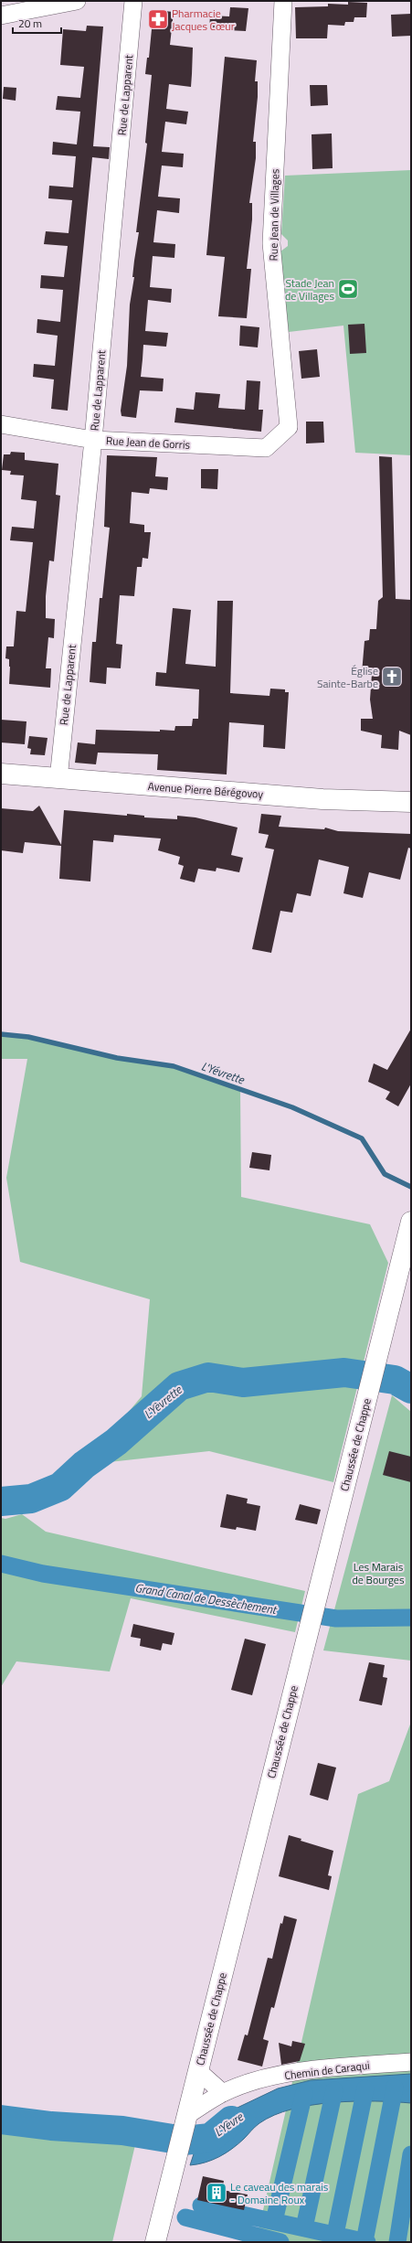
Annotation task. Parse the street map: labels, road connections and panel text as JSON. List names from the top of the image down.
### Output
{
  "streets": {
    "main road": ["Avenue Pierre Bérégovoy", "Chaussée de Chappe"],
    "street": [
      "Rue de Lapparent",
      "Rue Jean de Villages",
      "Rue Jean de Gorris",
      "Chemin de Caraqui"
    ]
  },
  "crossings": [
    ["Rue de Lapparent", "Rue Jean de Gorris"],
    ["Rue de Lapparent", "Avenue Pierre Bérégovoy"],
    ["Rue Jean de Villages", "Rue Jean de Gorris"],
    ["Chaussée de Chappe", "Chemin de Caraqui"]
  ],
  "water": [
    "L'Yévrette",
    "L'Yèvrette",
    "Grand Canal de Dessèchement",
    "L'Yèvre"
  ],
  "parks": ["Les Marais de Bourges"],
  "places": {
    "pharmacy": ["Pharmacie Jacques Cœur"],
    "sports": ["Stade Jean de Villages"],
    "church": ["Église Sainte-Barbe"],
    "building": ["Le caveau des marais - Domaine Roux"]
  },
  "scale_bar": "20 m"
}
